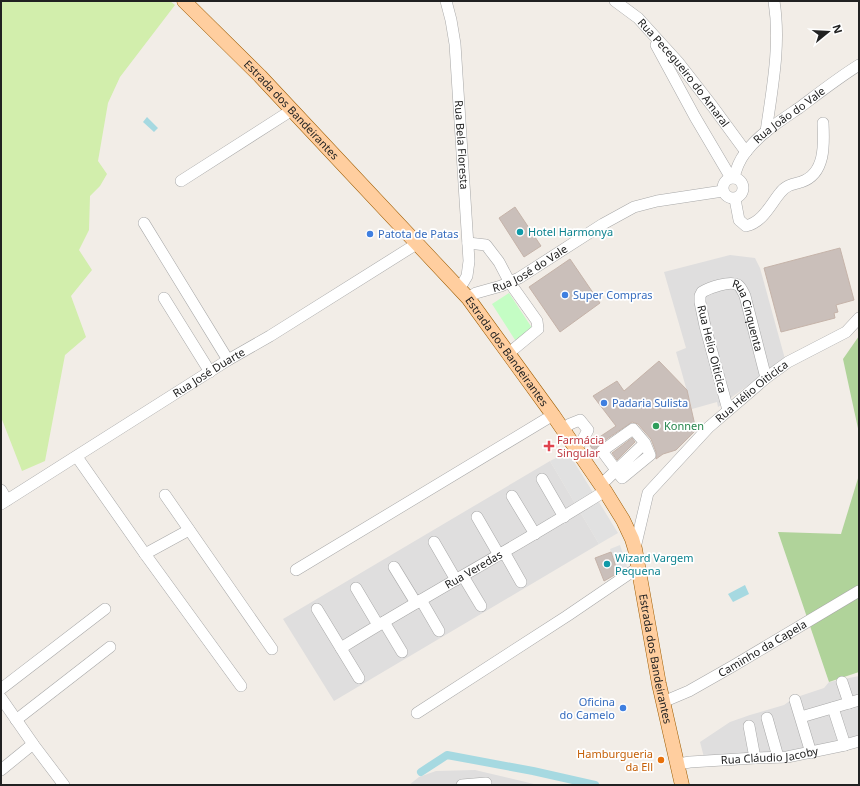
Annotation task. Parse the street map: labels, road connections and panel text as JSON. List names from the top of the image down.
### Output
{
  "streets": {
    "main road": ["Estrada dos Bandeirantes"],
    "street": [
      "Rua Pecegueiro do Amaral",
      "Rua João do Vale",
      "Rua Bela Floresta",
      "Rua José do Vale",
      "Rua Cinquenta",
      "Rua Helio Oiticica",
      "Rua José Duarte",
      "Rua Hélio Oiticica",
      "Rua Veredas",
      "Caminho da Capela",
      "Rua Cláudio Jacoby"
    ]
  },
  "crossings": [
    ["Rua Pecegueiro do Amaral", "Rua João do Vale"],
    ["Estrada dos Bandeirantes", "Rua Bela Floresta"],
    ["Estrada dos Bandeirantes", "Rua José do Vale"],
    ["Estrada dos Bandeirantes", "Rua José Duarte"],
    ["Estrada dos Bandeirantes", "Rua Hélio Oiticica"],
    ["Estrada dos Bandeirantes", "Rua Veredas"],
    ["Estrada dos Bandeirantes", "Caminho da Capela"],
    ["Estrada dos Bandeirantes", "Rua Cláudio Jacoby"],
    ["Rua João do Vale", "Rua José do Vale"],
    ["Rua Bela Floresta", "Rua José do Vale"],
    ["Rua Cinquenta", "Rua Helio Oiticica"],
    ["Rua Cinquenta", "Rua Hélio Oiticica"],
    ["Rua Helio Oiticica", "Rua Hélio Oiticica"]
  ],
  "places": {
    "other": [
      "Hotel Harmonya",
      "Patota de Patas",
      "Super Compras",
      "Padaria Sulista",
      "Konnen",
      "Wizard Vargem Pequena",
      "Oficina do Camelo",
      "Hamburgueria da Ell"
    ],
    "health": ["Farmácia Singular"]
  },
  "north": "right"
}
